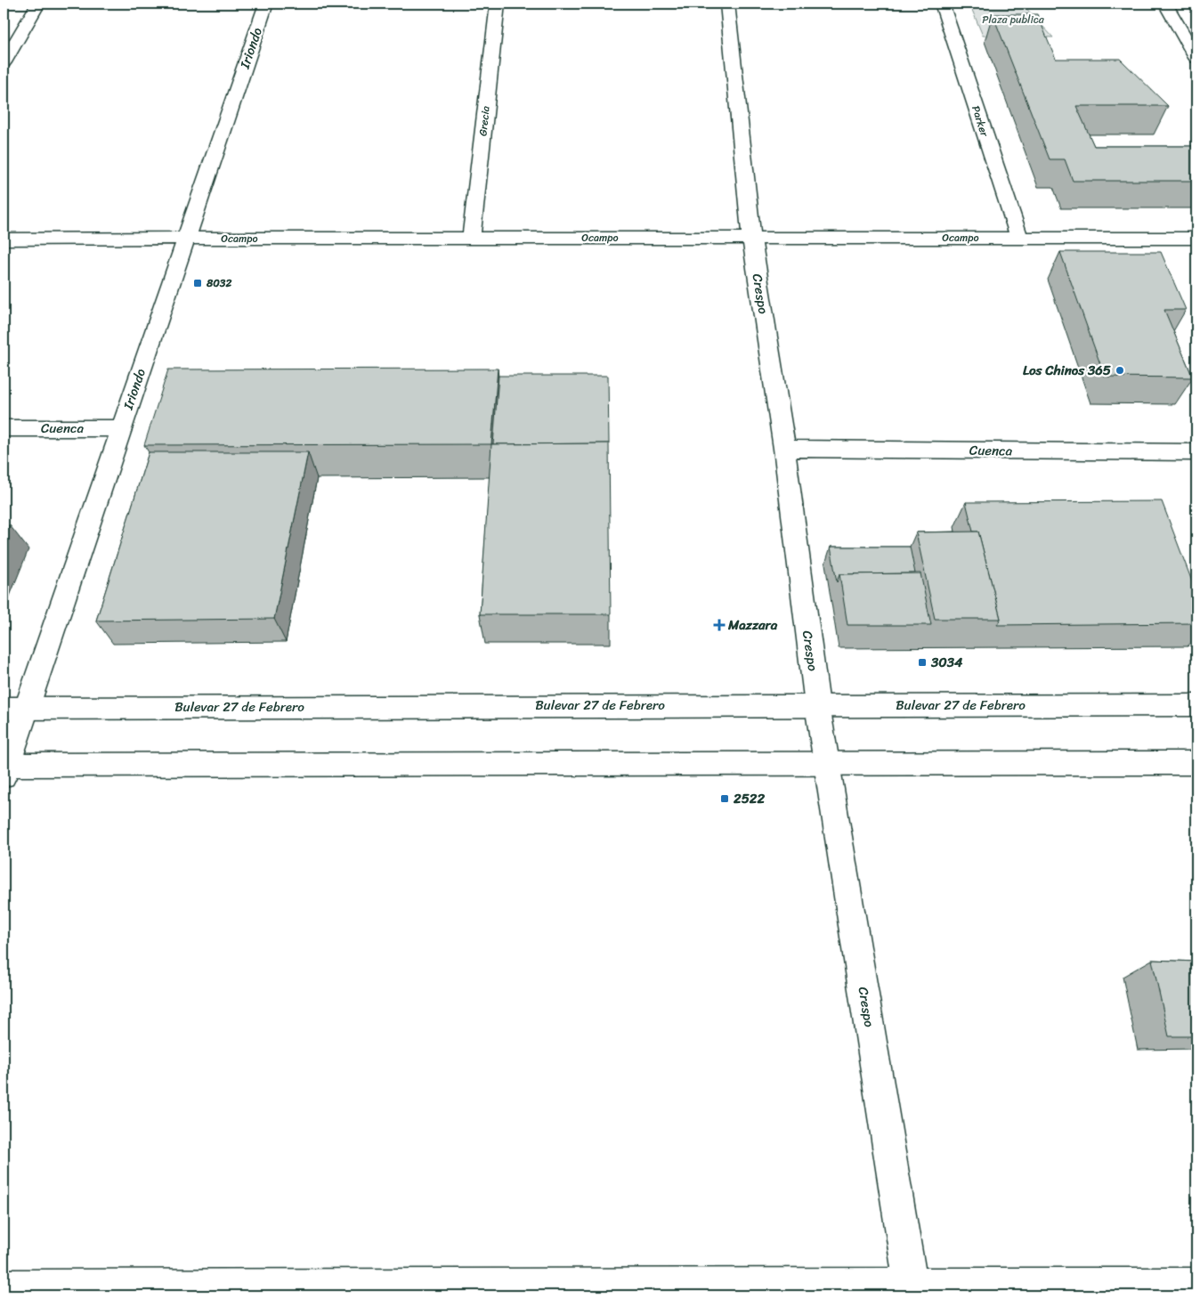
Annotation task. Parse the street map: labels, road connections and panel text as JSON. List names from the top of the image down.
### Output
{
  "streets": {
    "street": [
      "Iriondo",
      "Grecia",
      "Parker",
      "Ocampo",
      "Crespo",
      "Cuenca",
      "Bulevar 27 de Febrero"
    ]
  },
  "crossings": [
    ["Iriondo", "Ocampo"],
    ["Iriondo", "Cuenca"],
    ["Iriondo", "Bulevar 27 de Febrero"],
    ["Grecia", "Ocampo"],
    ["Parker", "Ocampo"],
    ["Ocampo", "Crespo"],
    ["Crespo", "Cuenca"],
    ["Crespo", "Bulevar 27 de Febrero"]
  ],
  "parks": ["Plaza publica"],
  "places": {
    "transit": ["8032", "3034", "2522"],
    "other": ["Los Chinos 365"],
    "health": ["Mazzara"]
  }
}
